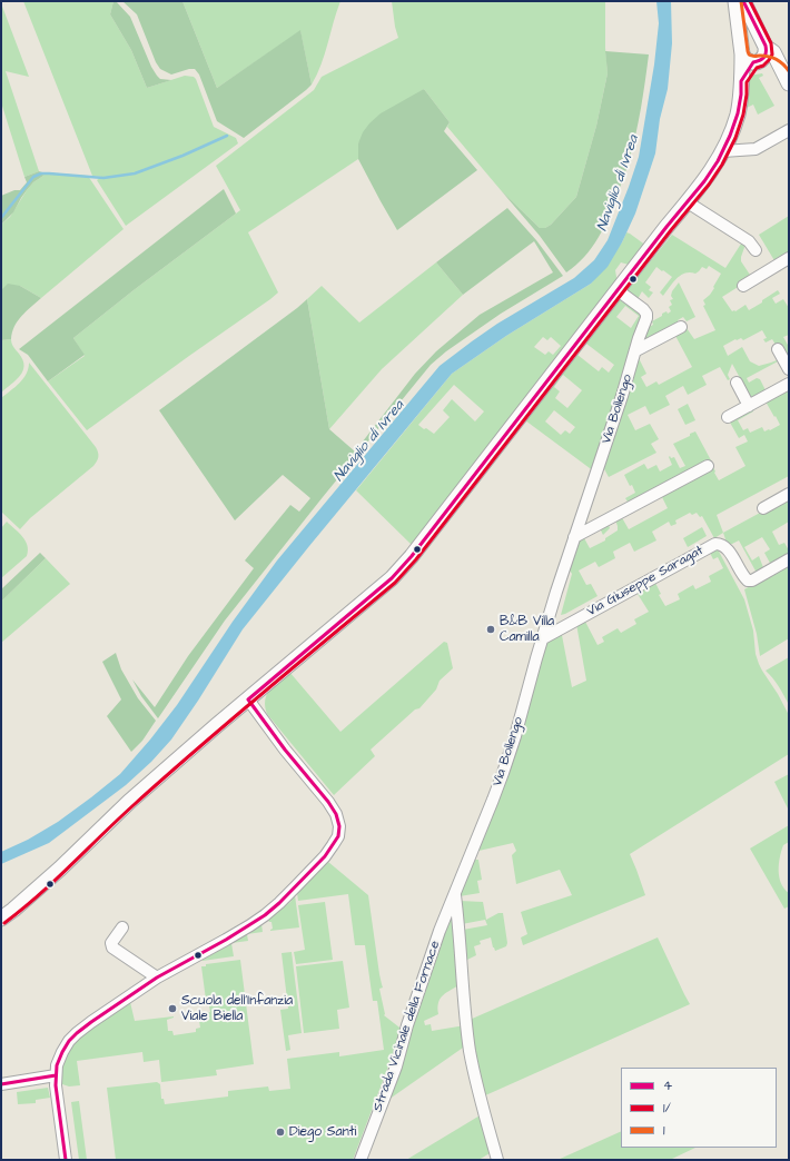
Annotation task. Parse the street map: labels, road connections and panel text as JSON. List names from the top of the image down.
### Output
{
  "streets": {
    "street": ["Via Bollengo", "Via Giuseppe Saragat", "Strada Vicinale della Fornace"]
  },
  "crossings": [
    ["Via Bollengo", "Via Giuseppe Saragat"],
    ["Via Bollengo", "Strada Vicinale della Fornace"]
  ],
  "water": ["Naviglio di Ivrea"],
  "places": ["B&B Villa Camilla", "Scuola dell'Infanzia Viale Biella", "Diego Santi"],
  "lines": ["transit line 4", "transit line 1/", "transit line 1"],
  "legend": ["4", "1/", "1"]
}
